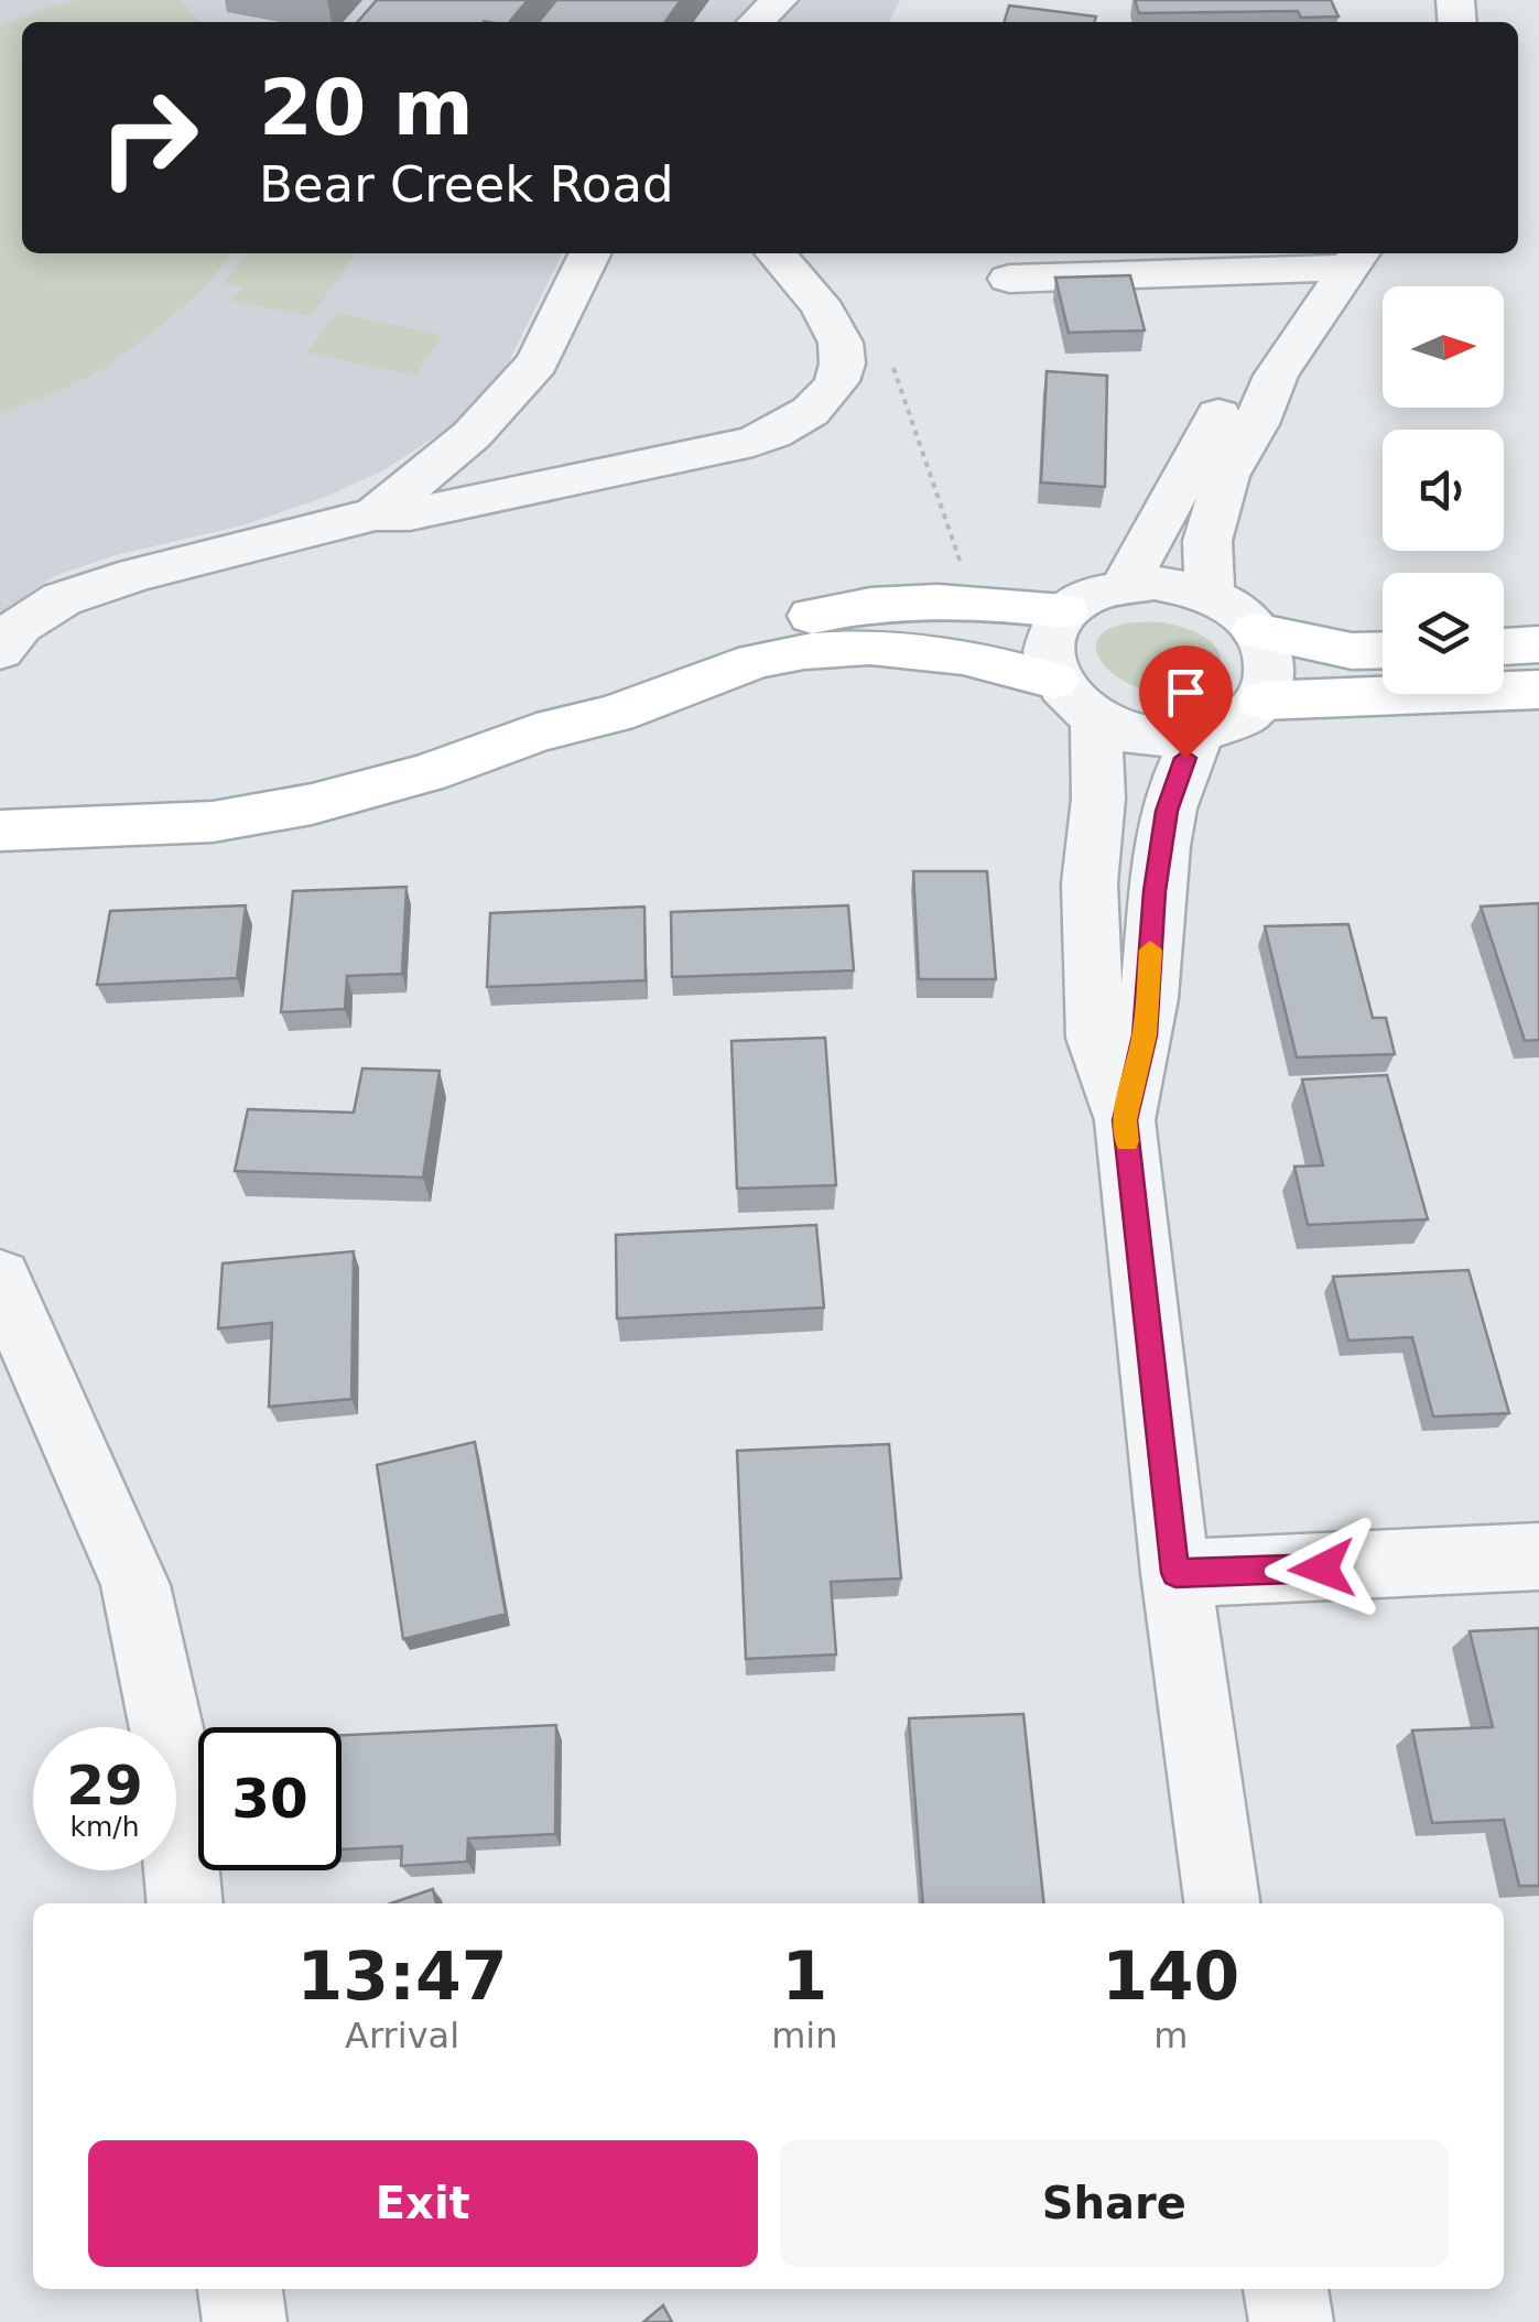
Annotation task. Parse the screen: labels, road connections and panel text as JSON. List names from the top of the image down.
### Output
{
  "north": "right",
  "page": {
    "turn": ["20 m", "Bear Creek Road"],
    "speed": "29 km/h",
    "limit": "30",
    "eta": [
      "13:47",
      "Arrival",
      "1",
      "min",
      "140",
      "m"
    ],
    "buttons": ["Exit", "Share"]
  }
}
